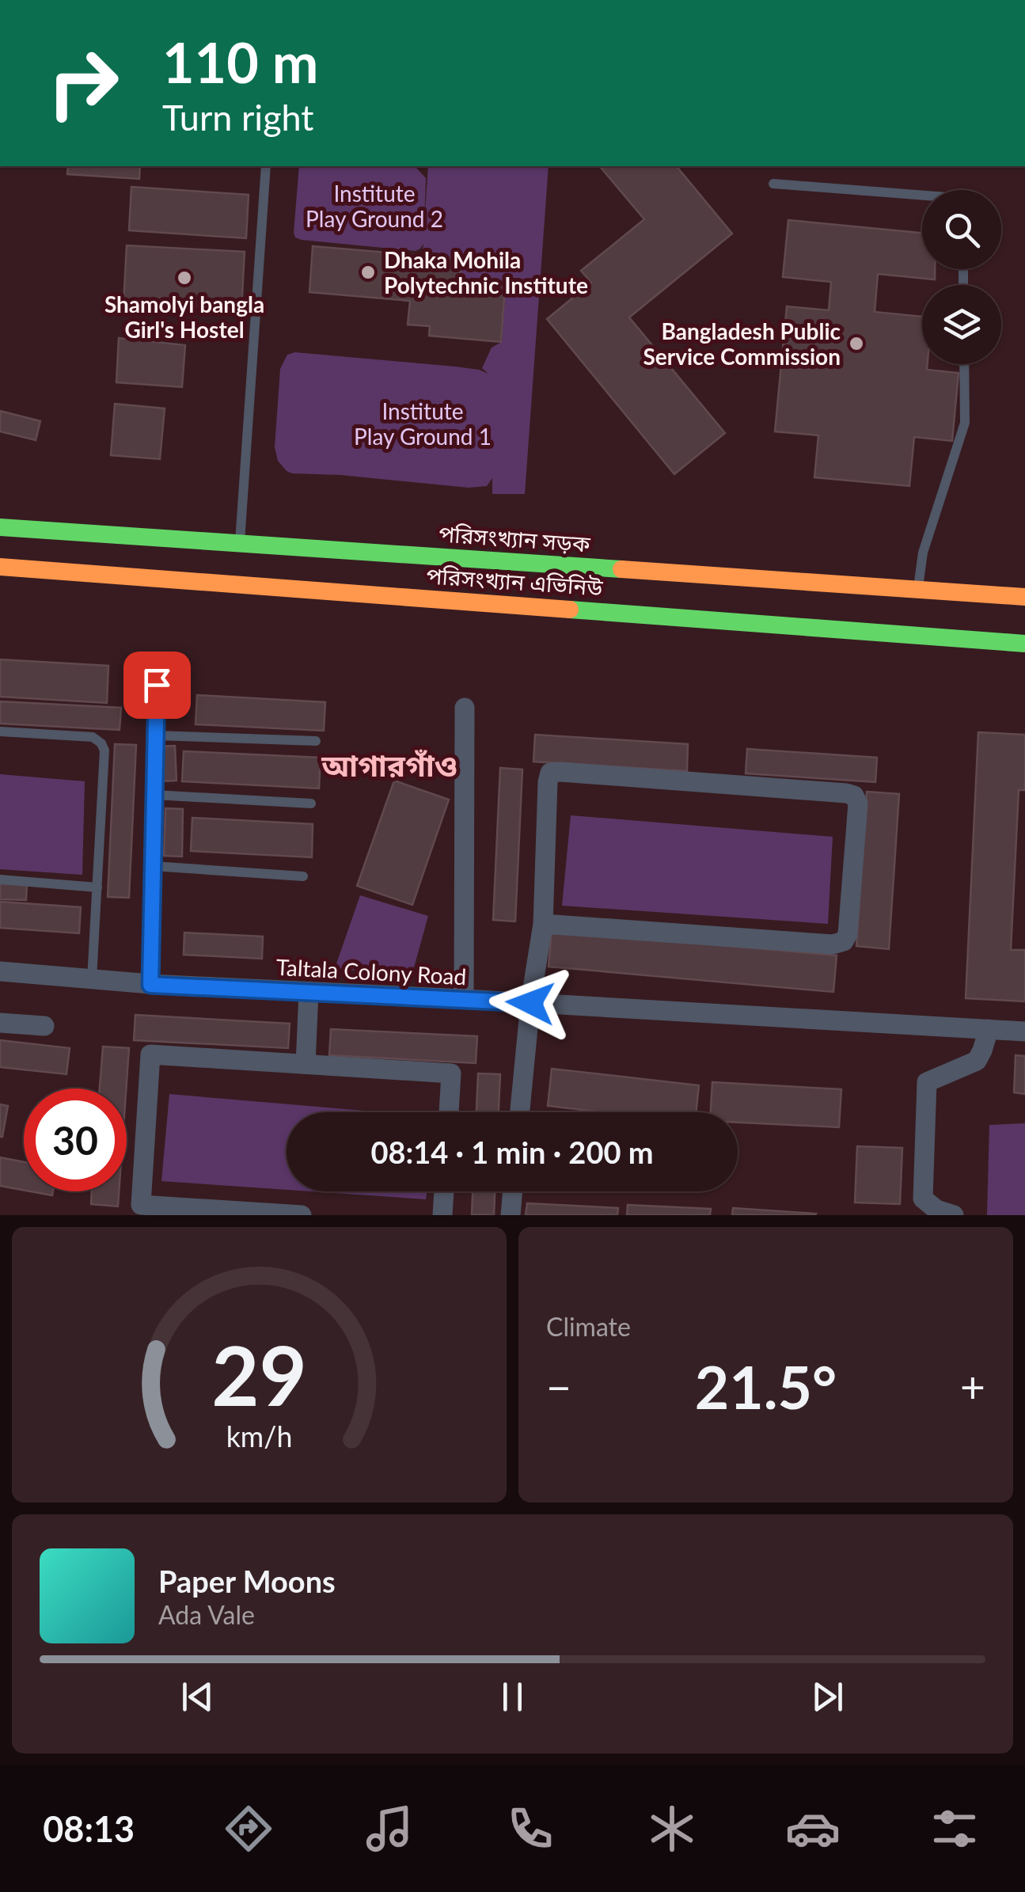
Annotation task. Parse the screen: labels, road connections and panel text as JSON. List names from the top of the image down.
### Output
{
  "streets": {
    "street": ["পরিসংখ্যান সড়ক", "পরিসংখ্যান এভিনিউ", "Taltala Colony Road"]
  },
  "districts": ["আগারগাঁও"],
  "parks": ["Institute Play Ground 2", "Institute Play Ground 1"],
  "places": ["Dhaka Mohila Polytechnic Institute", "Shamolyi bangla Girl's Hostel", "Bangladesh Public Service Commission"],
  "page": {
    "turn": ["110 m", "Turn right"],
    "limit": "30",
    "trip": "08:14 · 1 min · 200 m",
    "tile": "Climate",
    "heat": ["−", "21.5°", "+"],
    "song": ["Paper Moons", "Ada Vale"],
    "tabs": "08:13",
    "gauge": ["29", "km/h"]
  }
}
